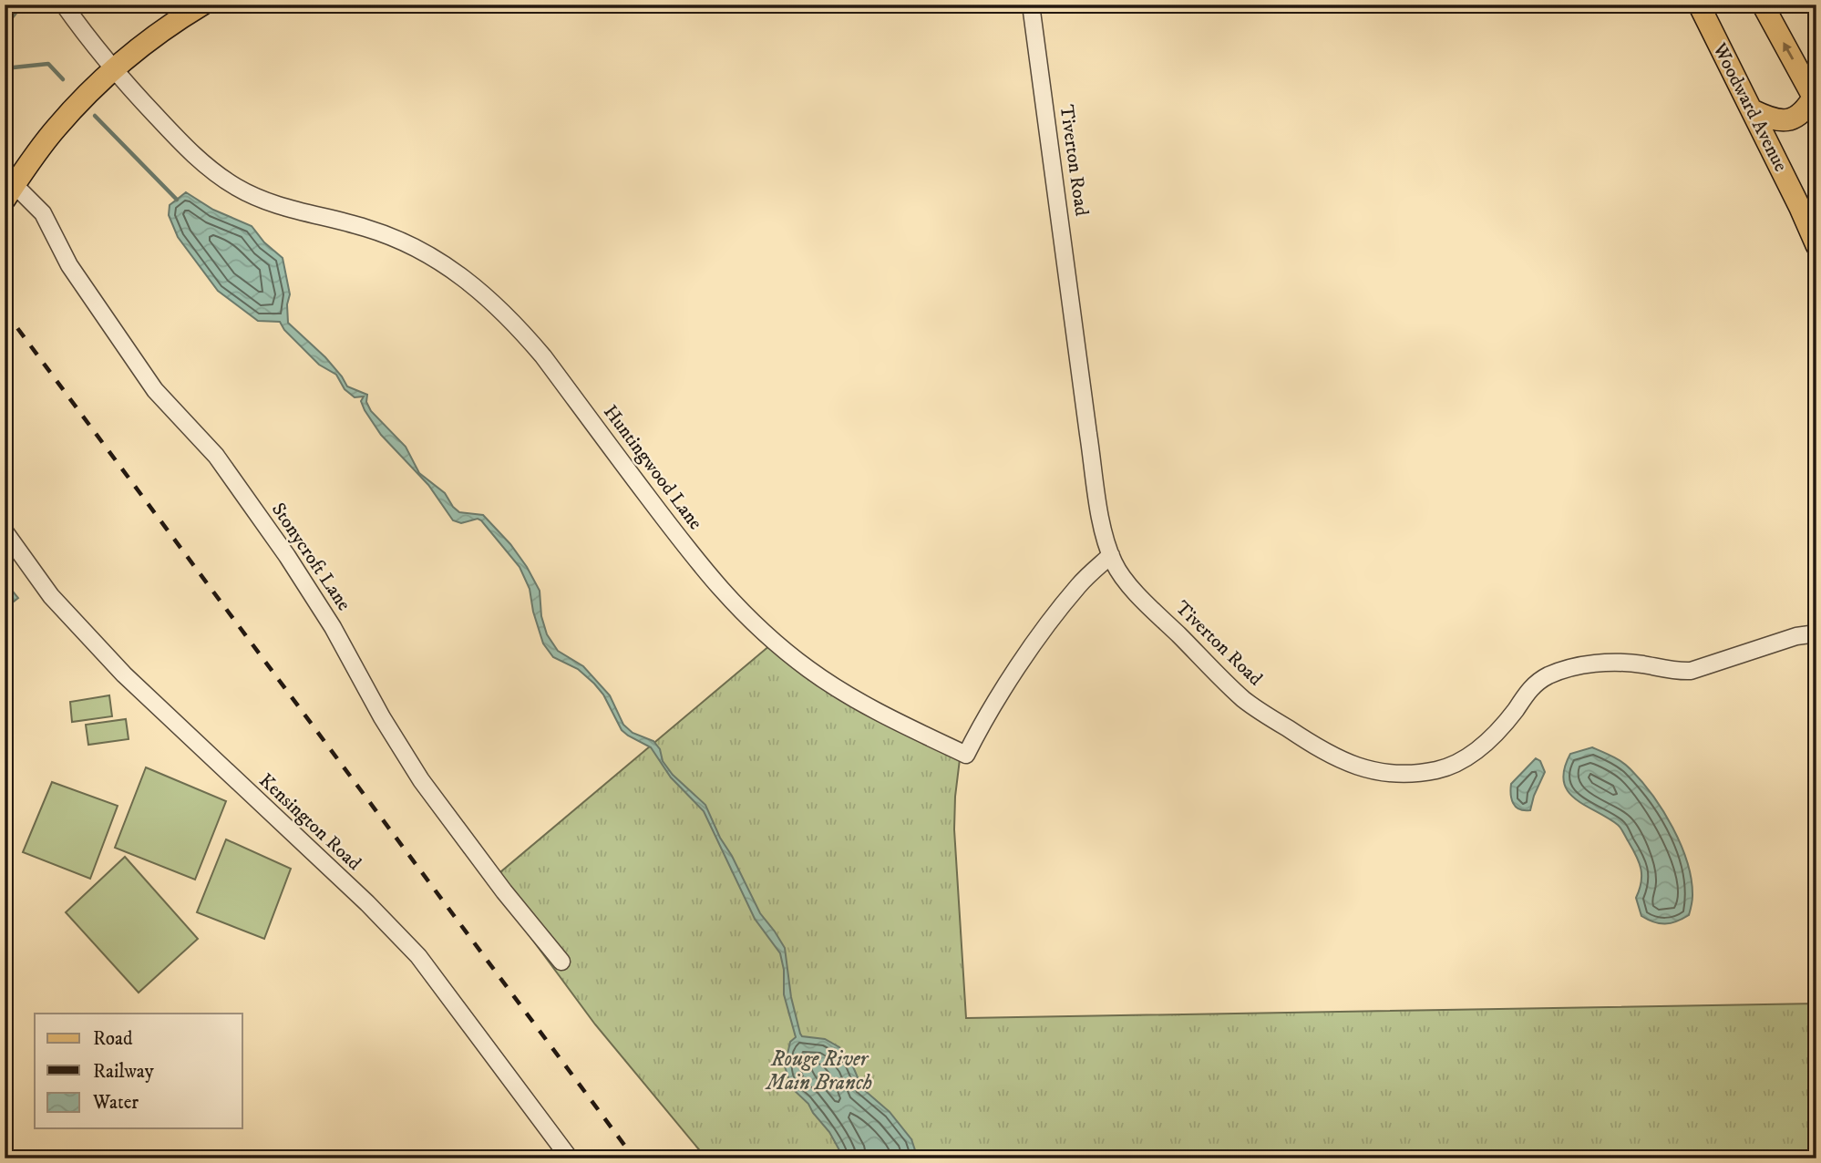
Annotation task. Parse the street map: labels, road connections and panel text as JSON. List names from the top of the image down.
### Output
{
  "streets": {
    "main road": ["Woodward Avenue"],
    "street": [
      "Tiverton Road",
      "Huntingwood Lane",
      "Stonycroft Lane",
      "Kensington Road"
    ]
  },
  "crossings": [
    ["Tiverton Road", "Huntingwood Lane"]
  ],
  "water": ["Rouge River Main Branch"],
  "legend": ["Road", "Railway", "Water"]
}
